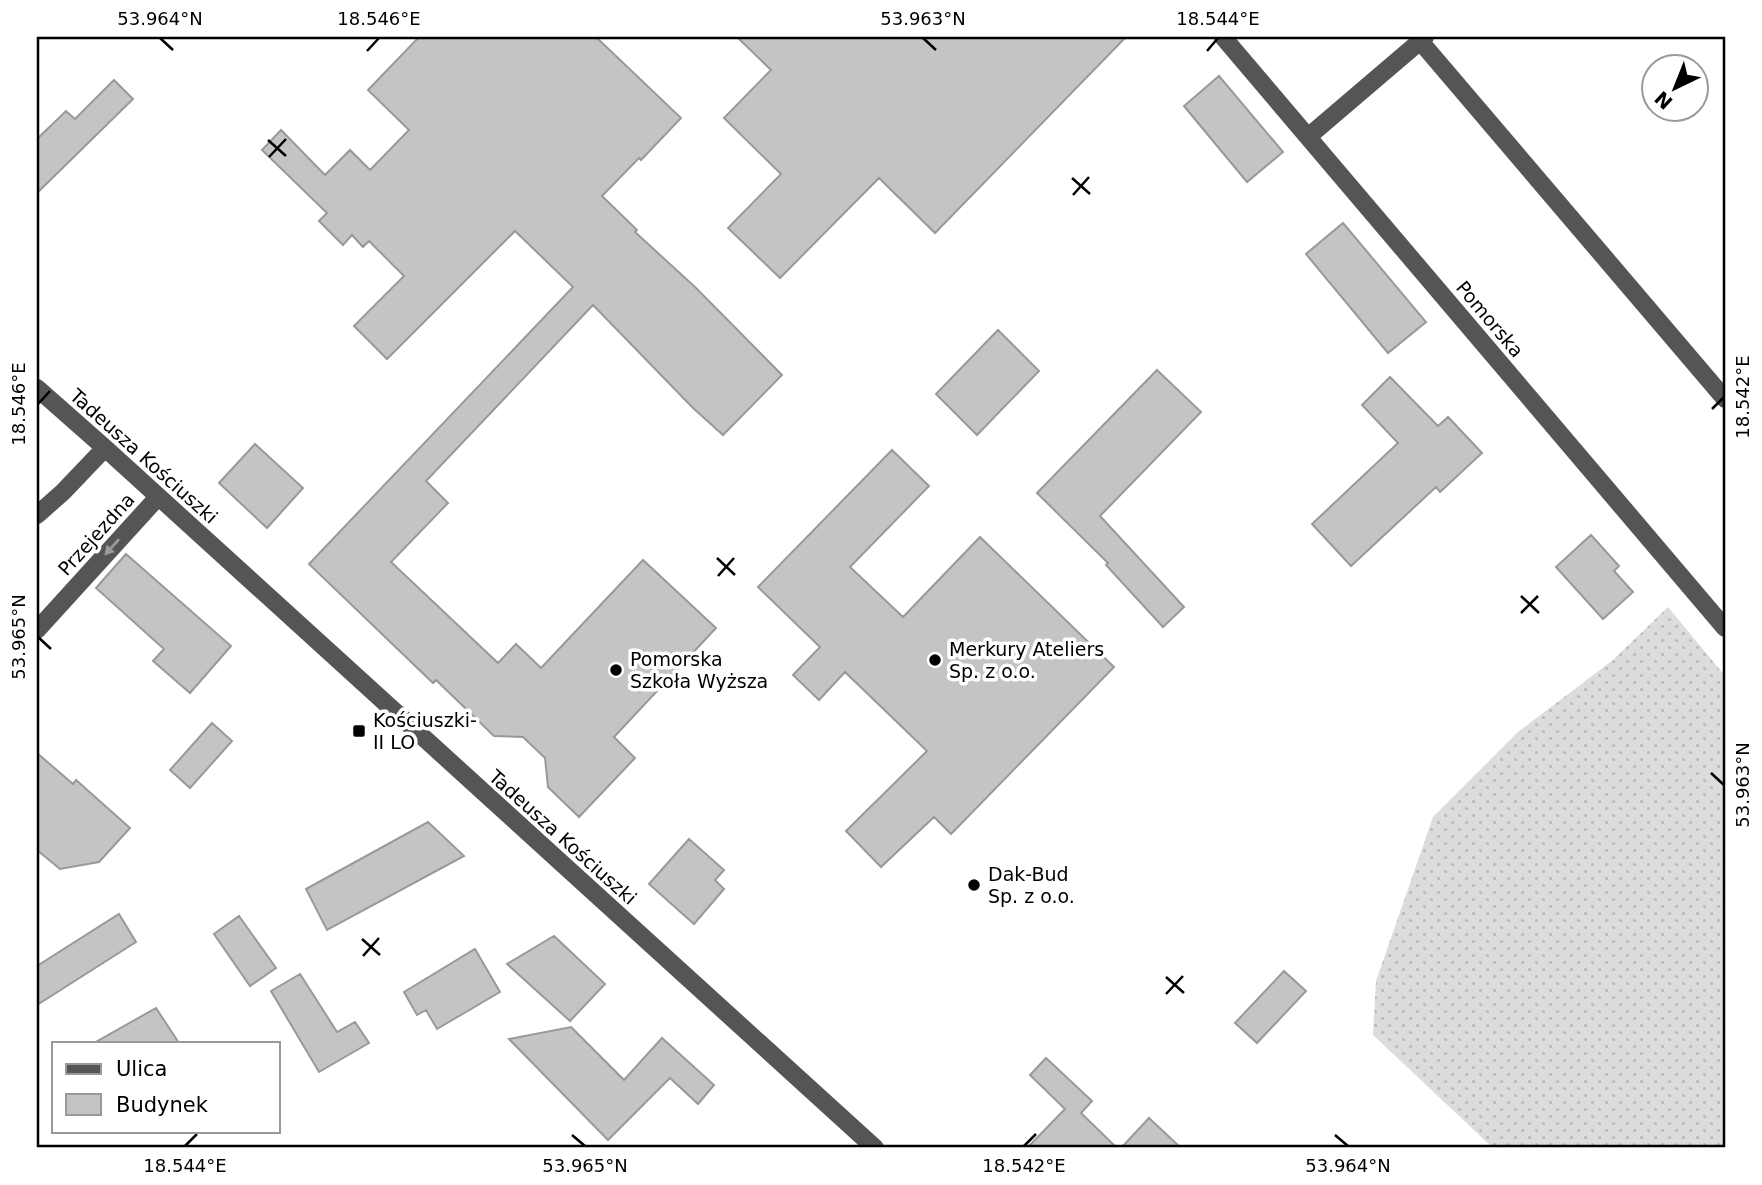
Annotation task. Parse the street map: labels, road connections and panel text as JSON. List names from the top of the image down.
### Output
{
  "streets": {
    "street": ["Pomorska", "Tadeusza Kościuszki", "Przejezdna"]
  },
  "crossings": [
    ["Tadeusza Kościuszki", "Przejezdna"]
  ],
  "places": {
    "other": ["Merkury Ateliers Sp. z o.o.", "Pomorska Szkoła Wyższa", "Dak-Bud Sp. z o.o."],
    "transit": ["Kościuszki- II LO"]
  },
  "legend": ["Ulica", "Budynek"],
  "north": "bottom left",
  "coordinates": [
    "53.964°N",
    "18.546°E",
    "53.963°N",
    "18.544°E",
    "18.542°E",
    "53.965°N"
  ]
}
